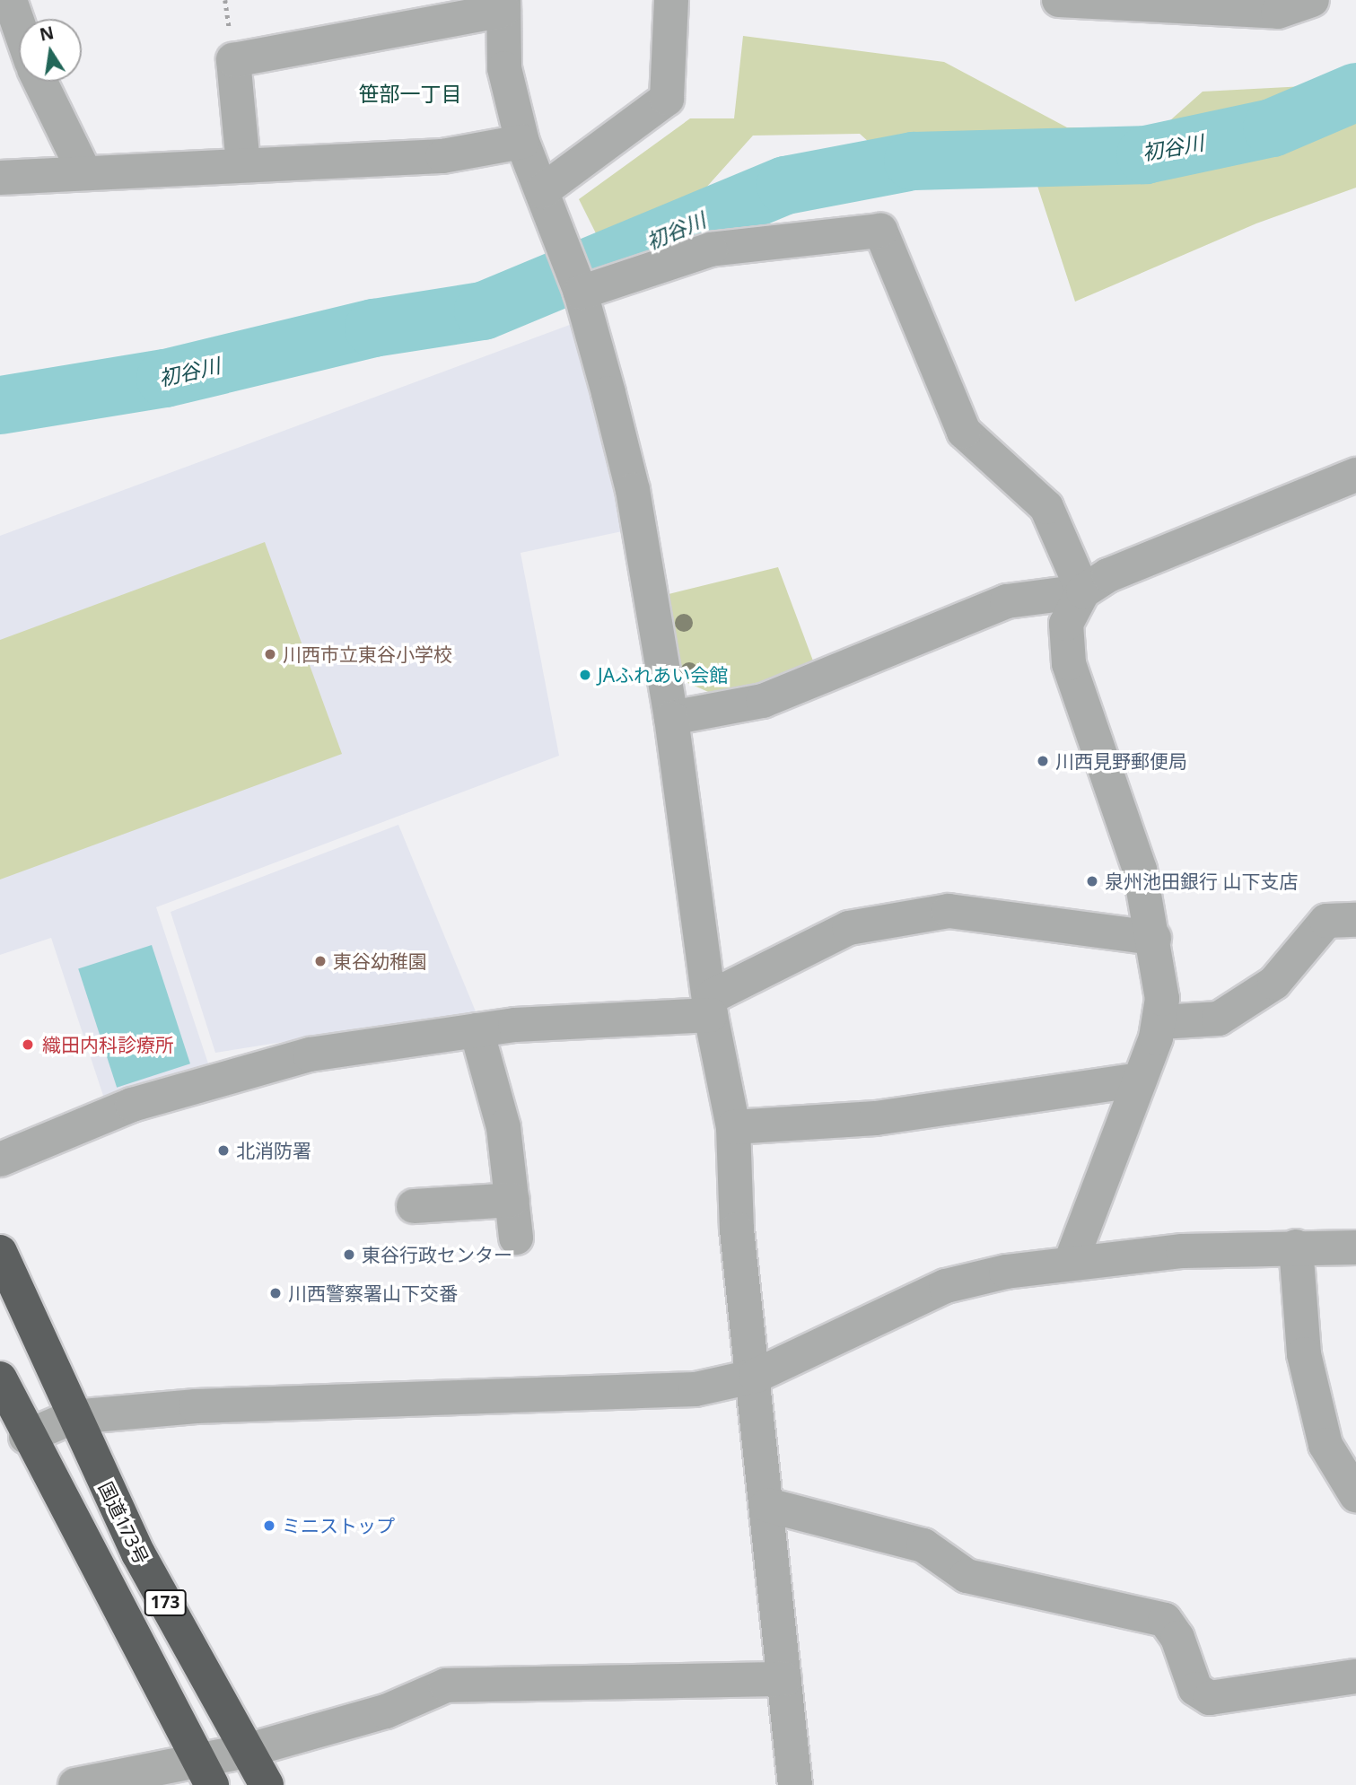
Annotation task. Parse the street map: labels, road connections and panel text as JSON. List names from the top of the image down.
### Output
{
  "streets": {
    "highway": ["国道173号", "173"]
  },
  "districts": ["笹部一丁目"],
  "water": ["初谷川"],
  "places": [
    "川西市立東谷小学校",
    "JAふれあい会館",
    "川西見野郵便局",
    "泉州池田銀行 山下支店",
    "東谷幼稚園",
    "織田内科診療所",
    "北消防署",
    "東谷行政センター",
    "川西警察署山下交番",
    "ミニストップ"
  ],
  "north": "top"
}
